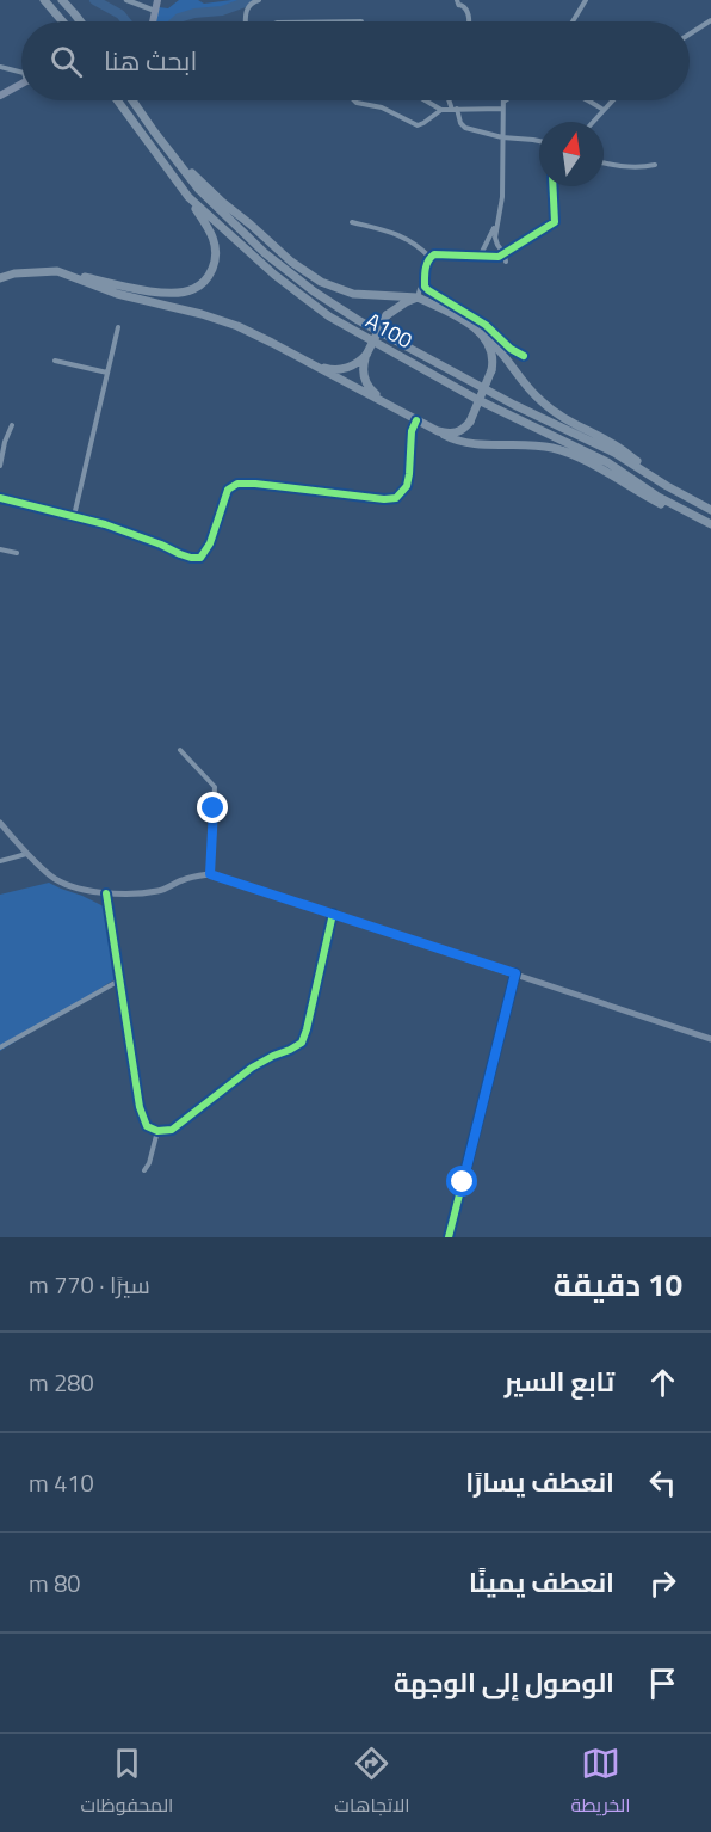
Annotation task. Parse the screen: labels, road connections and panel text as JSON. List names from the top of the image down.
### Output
{
  "streets": {
    "highway": ["A100"]
  },
  "north": "top",
  "page": {
    "search": "ابحث هنا",
    "heading": ["10 دقيقة", "سيرًا · 770 m"],
    "list": [
      ["تابع السير", "280 m"],
      ["انعطف يسارًا", "410 m"],
      ["انعطف يمينًا", "80 m"],
      "الوصول إلى الوجهة"
    ],
    "nav": ["الخريطة", "الاتجاهات", "المحفوظات"]
  }
}
